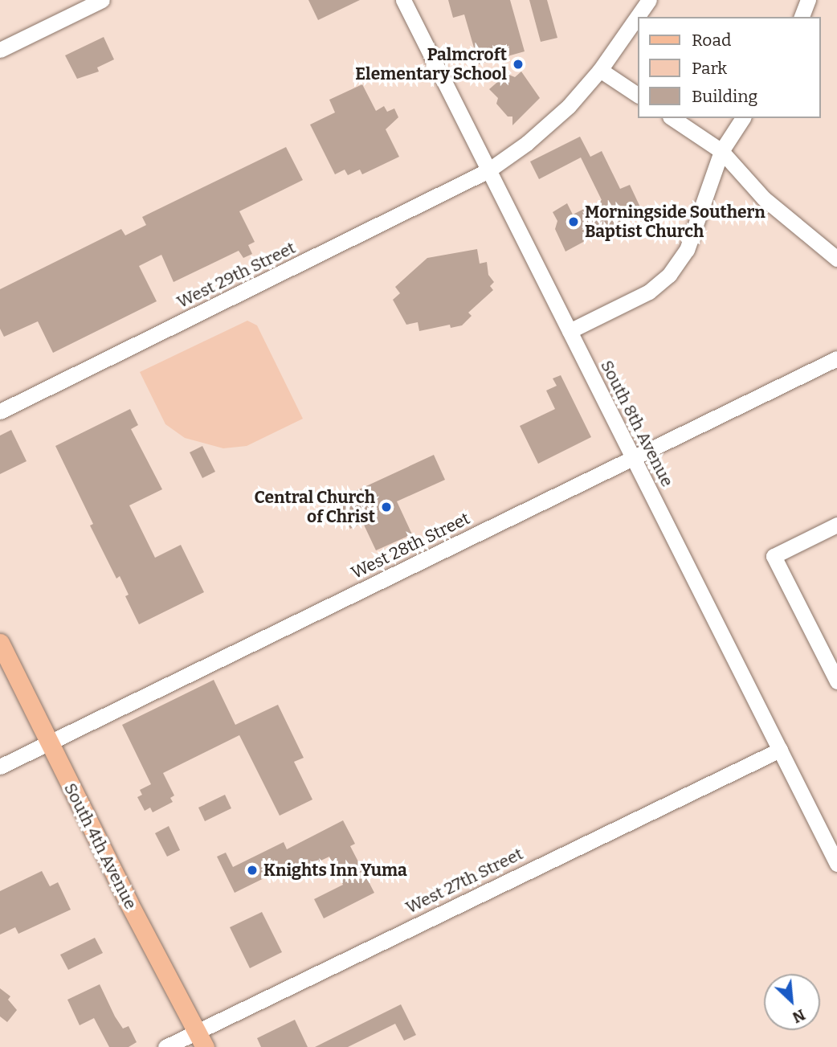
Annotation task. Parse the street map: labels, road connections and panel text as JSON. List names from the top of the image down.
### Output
{
  "streets": {
    "main road": ["South 4th Avenue"],
    "street": [
      "West 29th Street",
      "South 8th Avenue",
      "West 28th Street",
      "West 27th Street"
    ]
  },
  "crossings": [
    ["West 29th Street", "South 8th Avenue"],
    ["South 8th Avenue", "West 28th Street"],
    ["South 8th Avenue", "West 27th Street"],
    ["West 28th Street", "South 4th Avenue"],
    ["South 4th Avenue", "West 27th Street"]
  ],
  "places": [
    "Palmcroft Elementary School",
    "Morningside Southern Baptist Church",
    "Central Church of Christ",
    "Knights Inn Yuma"
  ],
  "legend": ["Road", "Park", "Building"],
  "north": "bottom right"
}
